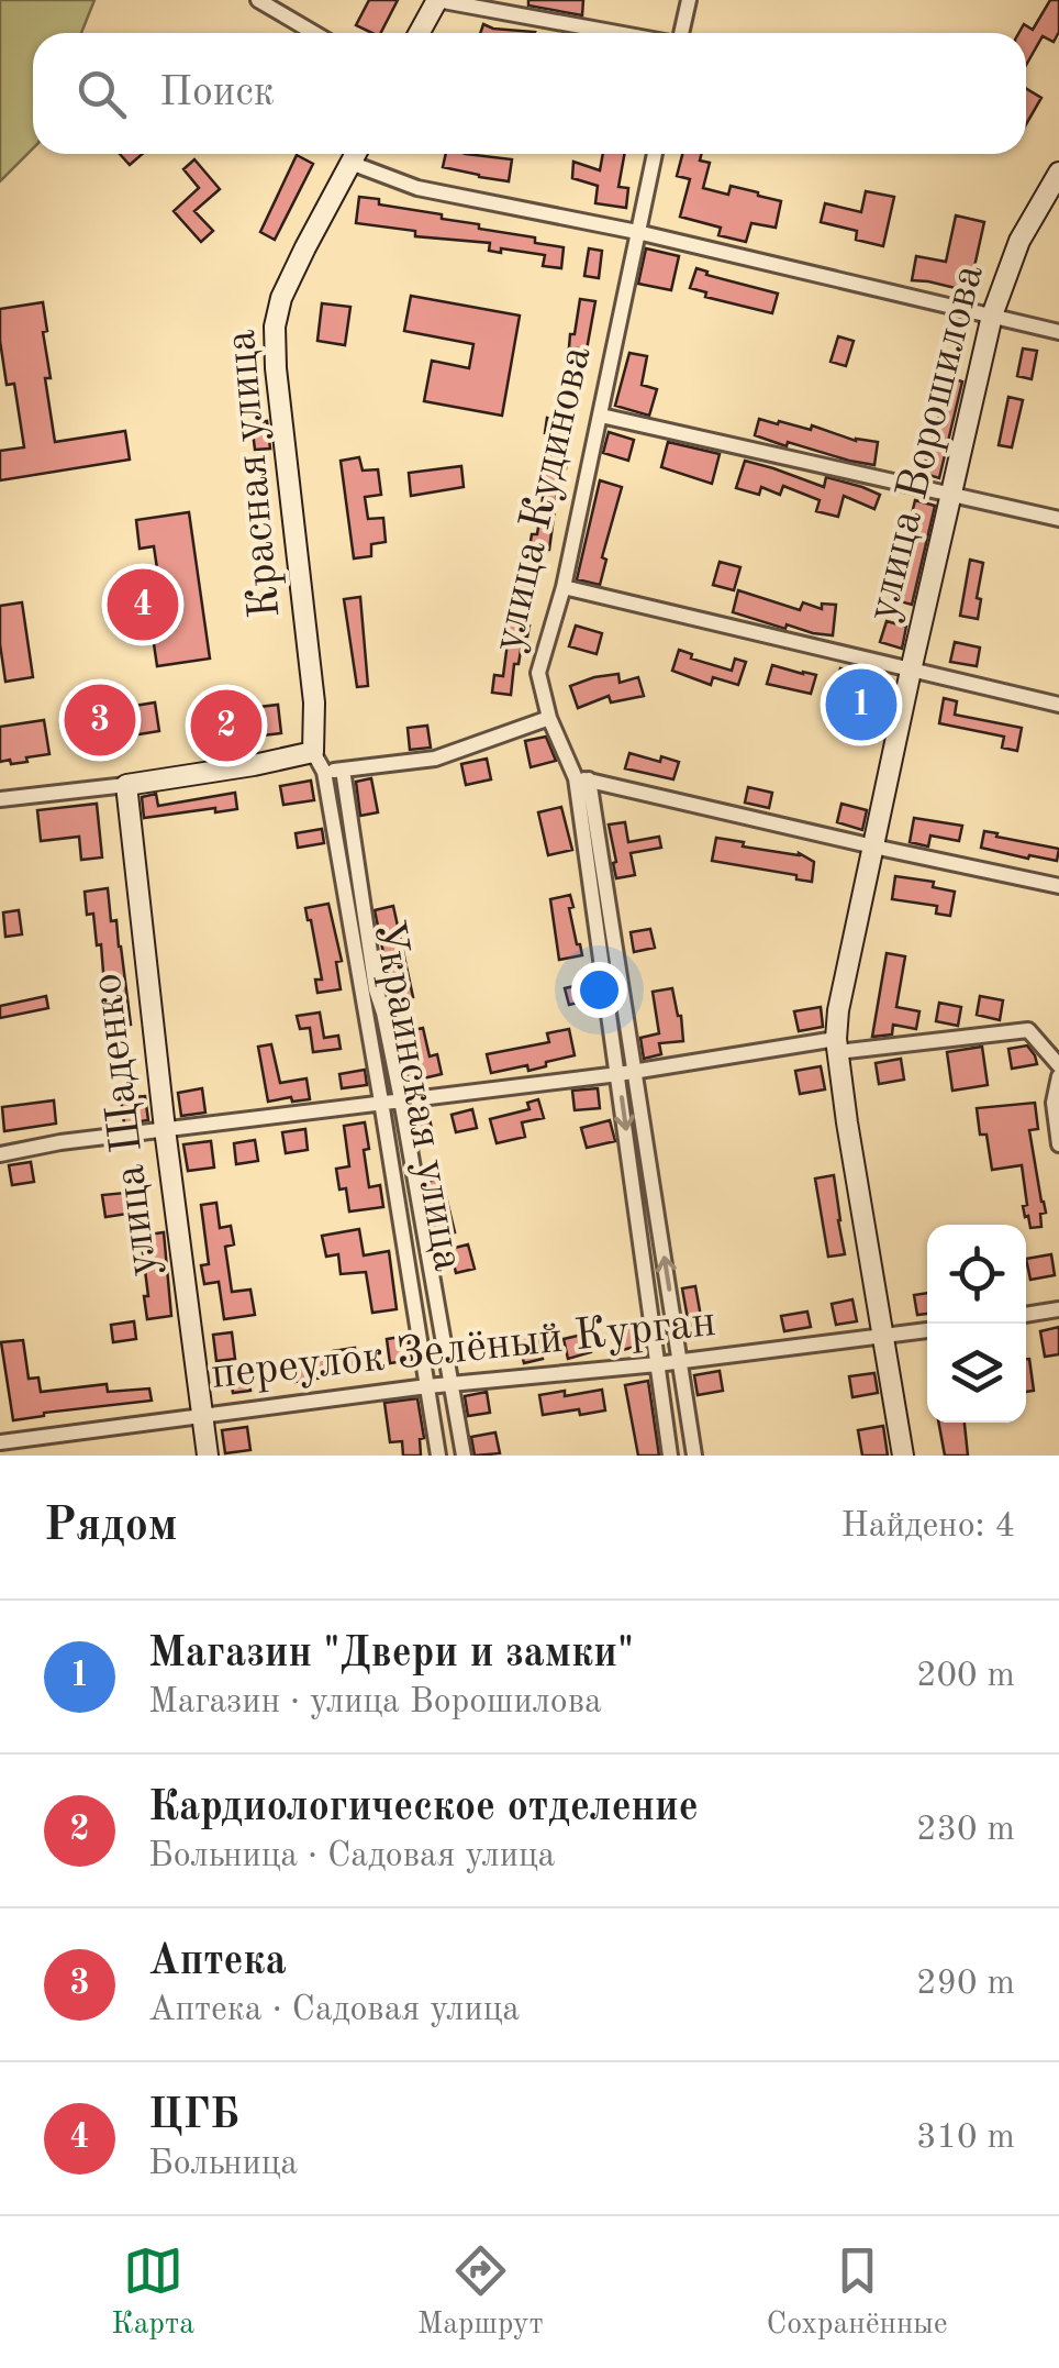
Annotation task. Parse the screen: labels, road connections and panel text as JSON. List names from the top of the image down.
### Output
{
  "streets": {
    "street": [
      "улица Ворошилова",
      "Красная улица",
      "улица Кудинова",
      "Украинская улица",
      "улица Щаденко",
      "переулок Зелёный Курган"
    ]
  },
  "crossings": [
    ["улица Ворошилова", "переулок Зелёный Курган"],
    ["Красная улица", "Украинская улица"],
    ["улица Кудинова", "переулок Зелёный Курган"],
    ["Украинская улица", "переулок Зелёный Курган"],
    ["улица Щаденко", "переулок Зелёный Курган"]
  ],
  "page": {
    "search": "Поиск",
    "pins": [
      "4",
      "1",
      "3",
      "2"
    ],
    "heading": ["Рядом", "Найдено: 4"],
    "list": [
      {
        "mark": "1",
        "name": "Магазин \"Двери и замки\"",
        "note": "Магазин · улица Ворошилова",
        "value": "200 m"
      },
      {
        "mark": "2",
        "name": "Кардиологическое отделение",
        "note": "Больница · Садовая улица",
        "value": "230 m"
      },
      {
        "mark": "3",
        "name": "Аптека",
        "note": "Аптека · Садовая улица",
        "value": "290 m"
      },
      {
        "mark": "4",
        "name": "ЦГБ",
        "note": "Больница",
        "value": "310 m"
      }
    ],
    "nav": ["Карта", "Маршрут", "Сохранённые"]
  }
}
